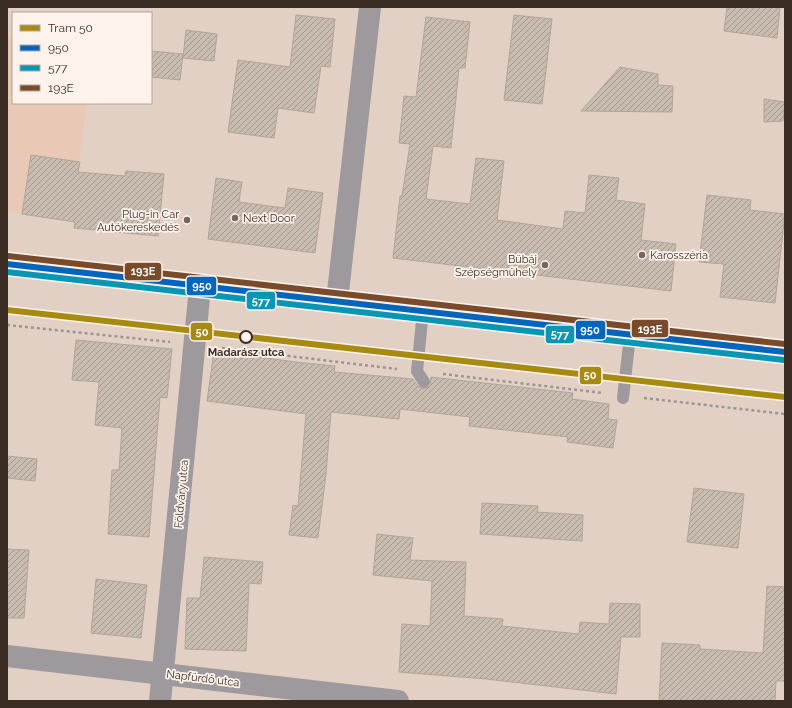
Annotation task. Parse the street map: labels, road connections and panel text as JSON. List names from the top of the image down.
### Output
{
  "streets": {
    "street": ["Földváry utca", "Napfürdő utca"]
  },
  "crossings": [
    ["Földváry utca", "Napfürdő utca"]
  ],
  "places": [
    "Next Door",
    "Plug-in Car Autókereskedés",
    "Karosszéria",
    "Bűbáj Szépségműhely",
    "Madarász utca"
  ],
  "lines": [
    "transit line 193E",
    "transit line 950",
    "transit line 577",
    "tram line 50"
  ],
  "legend": [
    "Tram 50",
    "950",
    "577",
    "193E"
  ]
}
